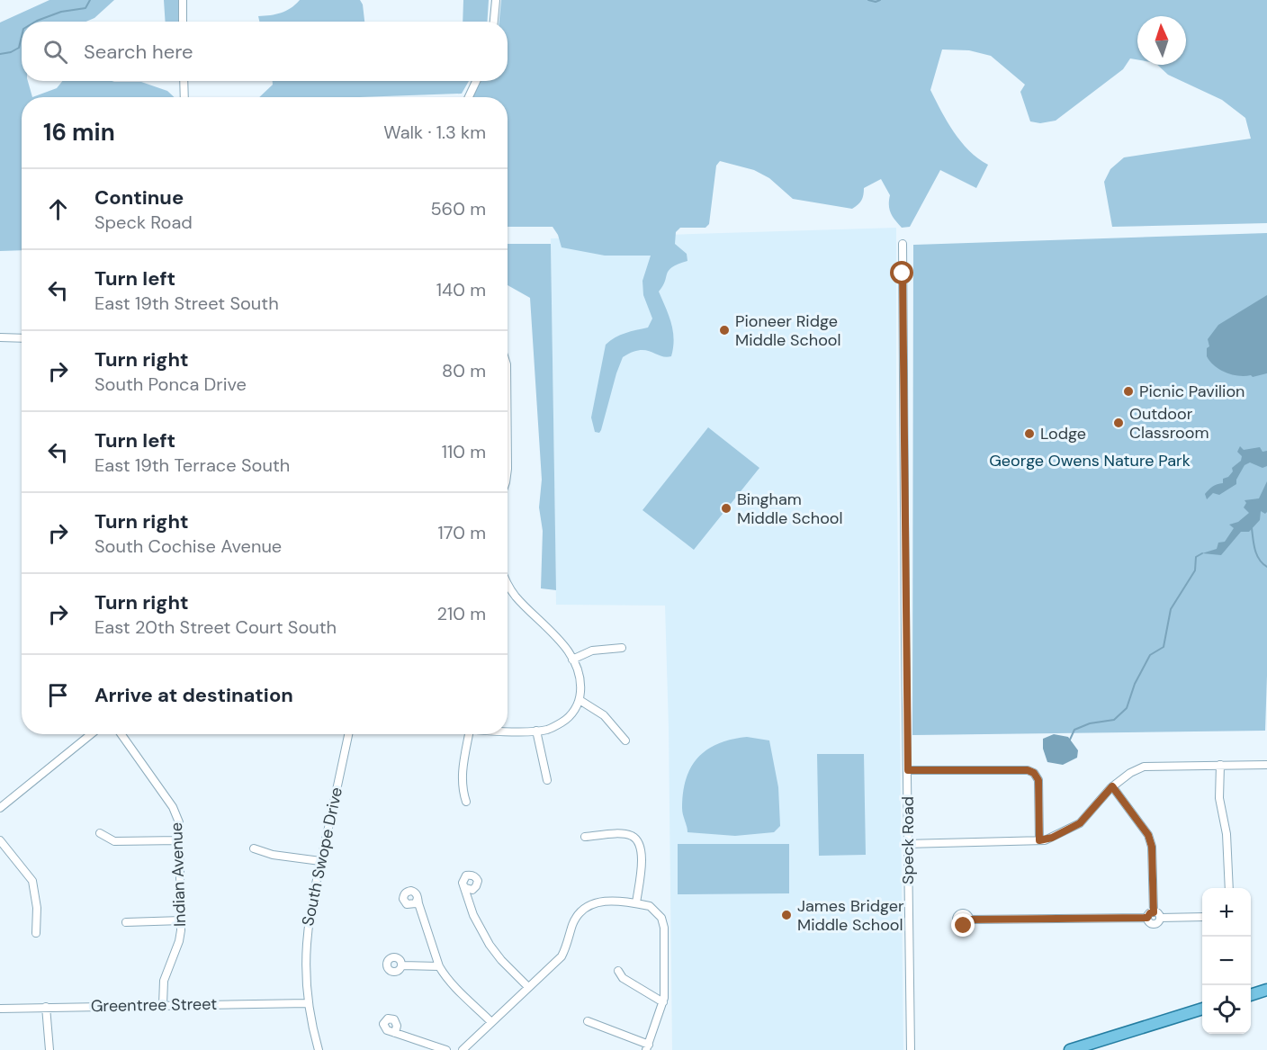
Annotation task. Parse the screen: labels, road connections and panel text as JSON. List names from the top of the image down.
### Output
{
  "streets": {
    "street": [
      "Speck Road",
      "South Swope Drive",
      "Indian Avenue",
      "Greentree Street"
    ]
  },
  "crossings": [
    ["South Swope Drive", "Greentree Street"],
    ["Indian Avenue", "Greentree Street"]
  ],
  "parks": ["George Owens Nature Park"],
  "places": [
    "Pioneer Ridge Middle School",
    "Picnic Pavilion",
    "Outdoor Classroom",
    "Lodge",
    "Bingham Middle School",
    "James Bridger Middle School"
  ],
  "north": "top",
  "page": {
    "search": "Search here",
    "heading": ["16 min", "Walk · 1.3 km"],
    "list": [
      ["Continue", "Speck Road", "560 m"],
      ["Turn left", "East 19th Street South", "140 m"],
      ["Turn right", "South Ponca Drive", "80 m"],
      ["Turn left", "East 19th Terrace South", "110 m"],
      ["Turn right", "South Cochise Avenue", "170 m"],
      ["Turn right", "East 20th Street Court South", "210 m"],
      "Arrive at destination"
    ],
    "map_buttons": ["+", "−"]
  }
}
